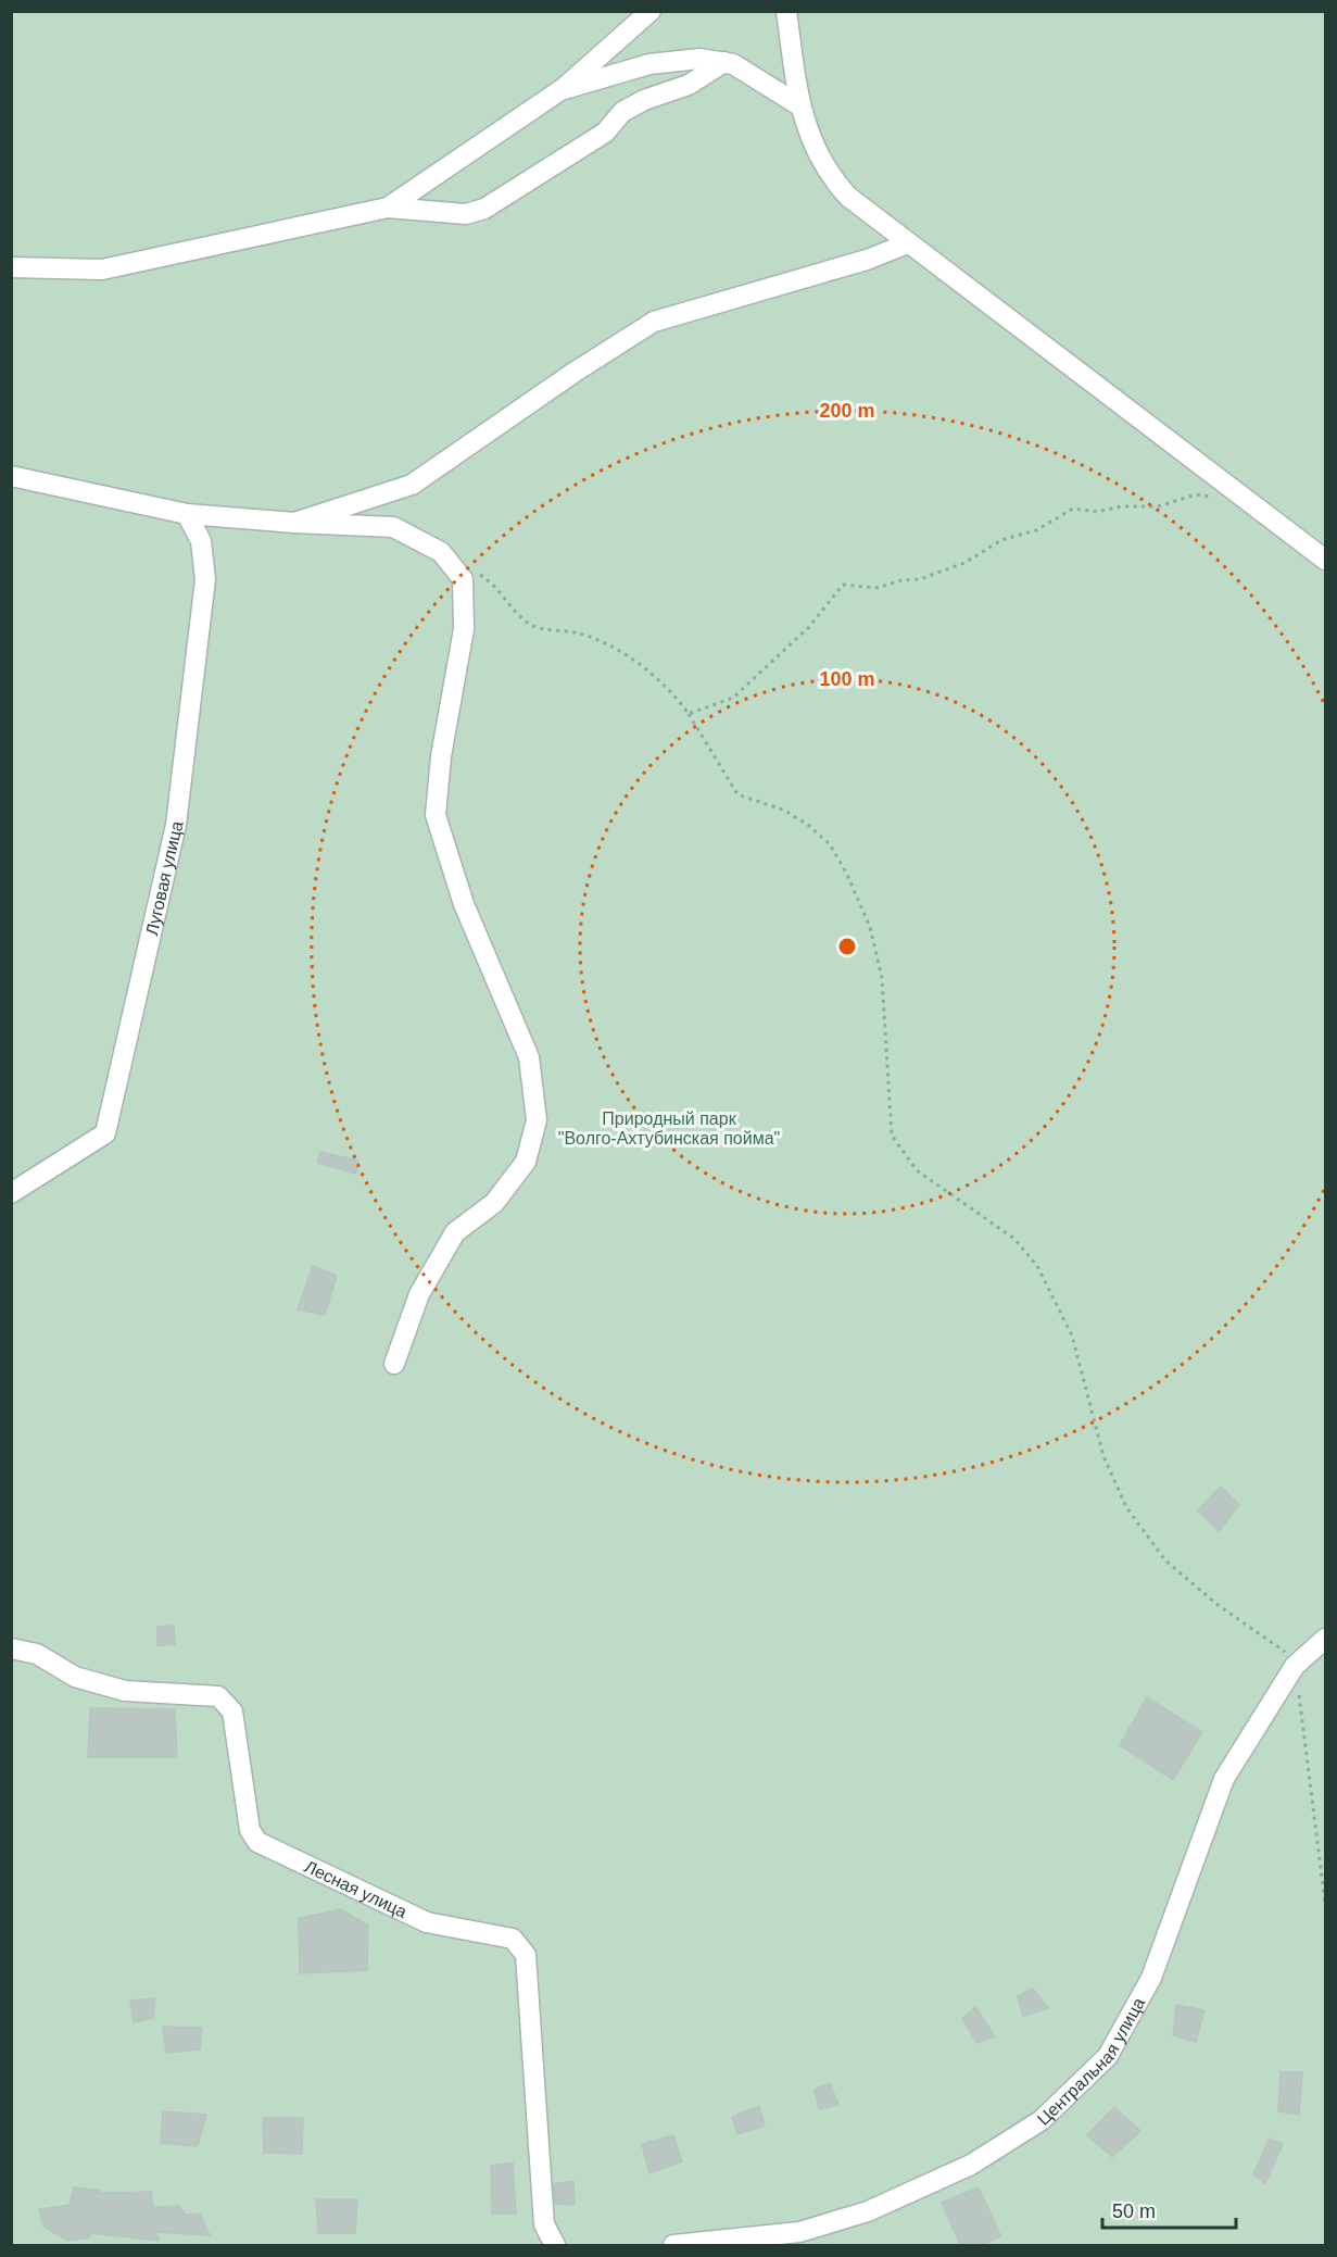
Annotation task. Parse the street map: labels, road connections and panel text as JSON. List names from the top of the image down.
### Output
{
  "streets": {
    "street": ["Луговая улица", "Лесная улица", "Центральная улица"]
  },
  "parks": ["Природный парк \"Волго-Ахтубинская пойма\""],
  "scale_bar": "50 m",
  "rings": ["200 m", "100 m"]
}
